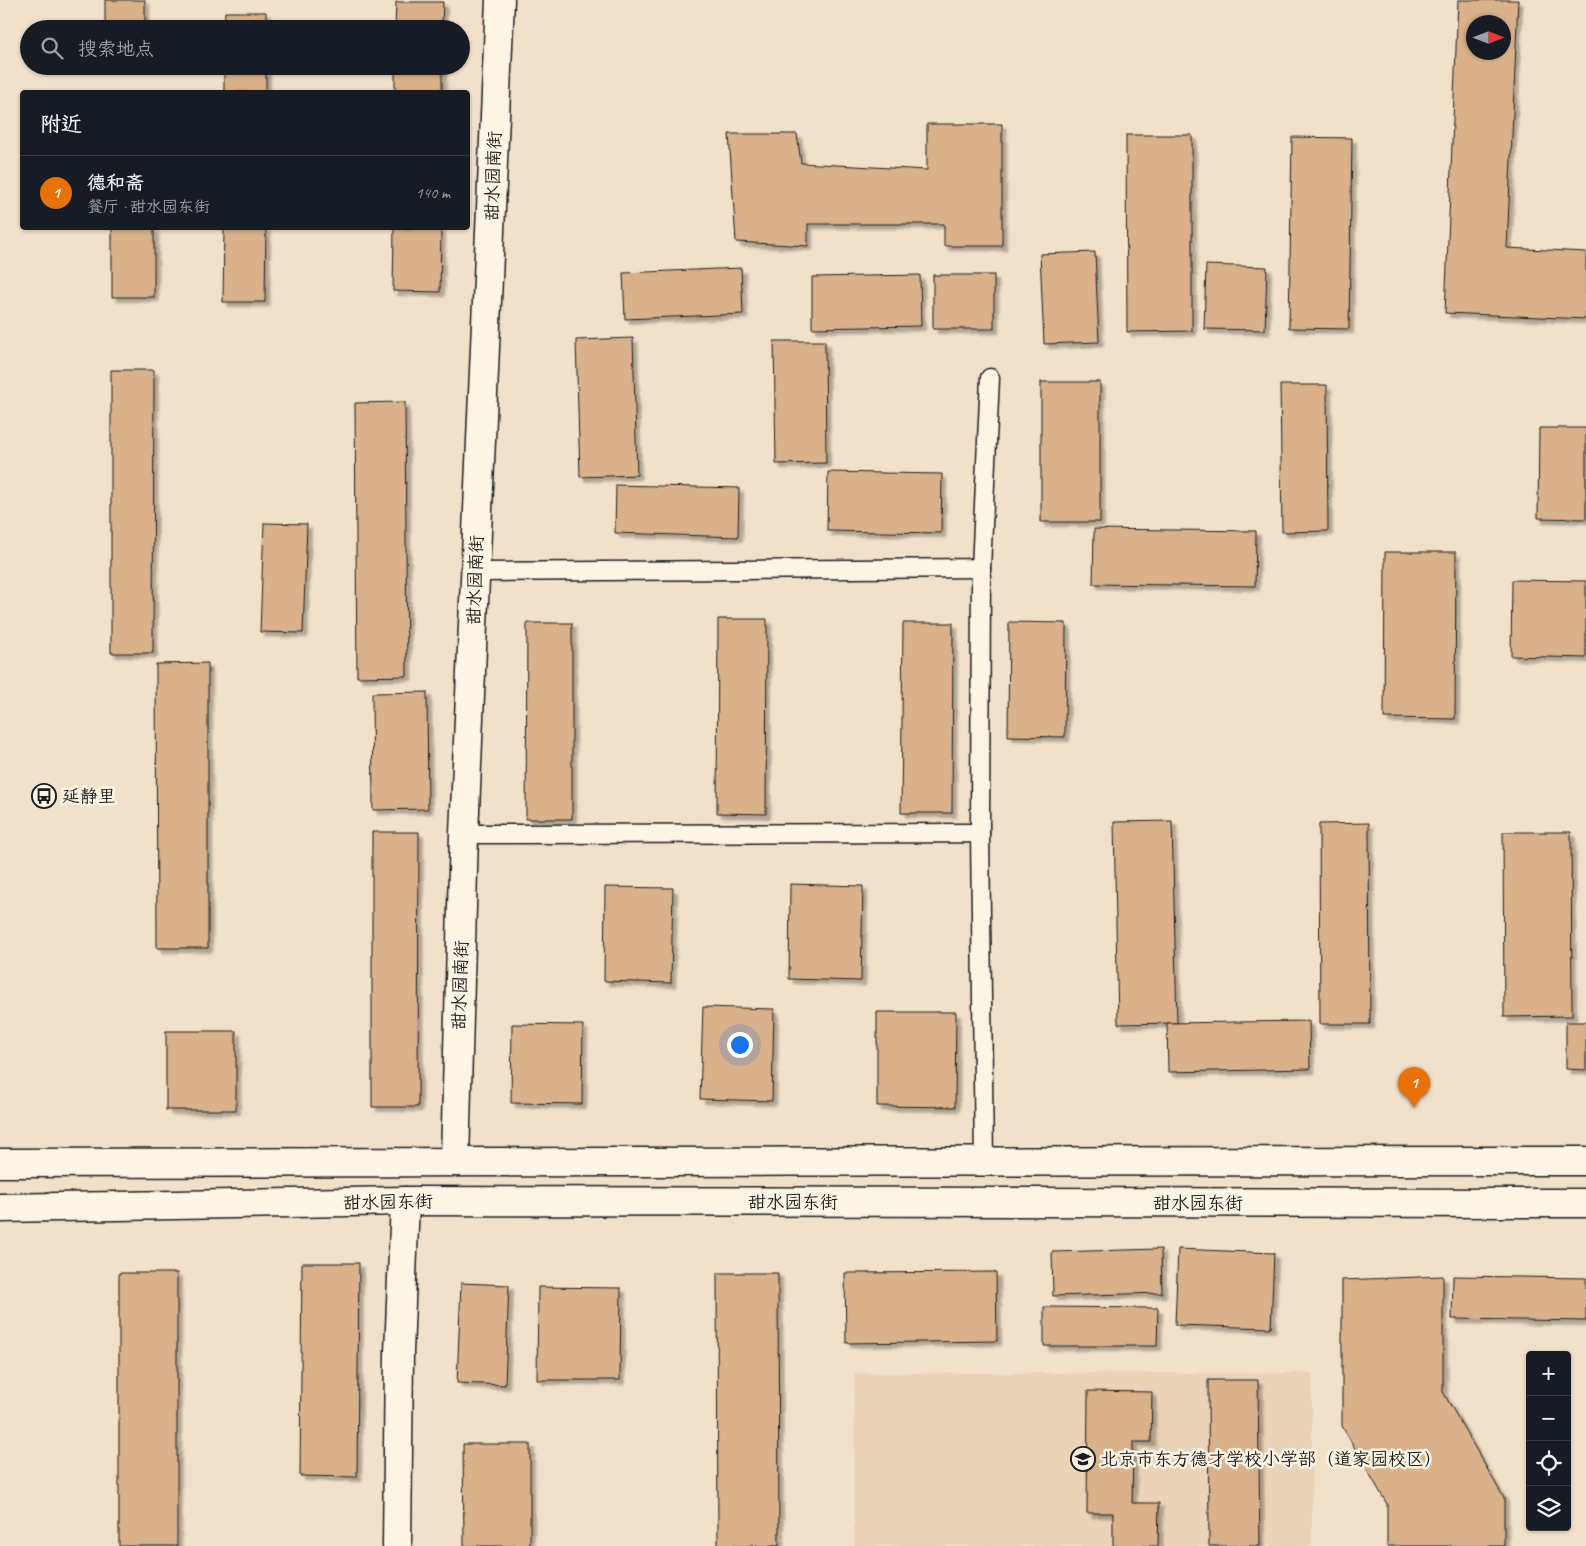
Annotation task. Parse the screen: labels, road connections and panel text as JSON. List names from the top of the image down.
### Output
{
  "streets": {
    "street": ["甜水园南街", "甜水园东街"]
  },
  "places": {
    "bus stop": ["延静里"],
    "school or university": ["北京市东方德才学校小学部（道家园校区）"]
  },
  "north": "right",
  "page": {
    "search": "搜索地点",
    "heading": "附近",
    "list": [
      {
        "mark": "1",
        "name": "德和斋",
        "note": "餐厅 · 甜水园东街",
        "value": "140 m"
      }
    ],
    "pins": "1",
    "map_buttons": ["+", "−"]
  }
}
